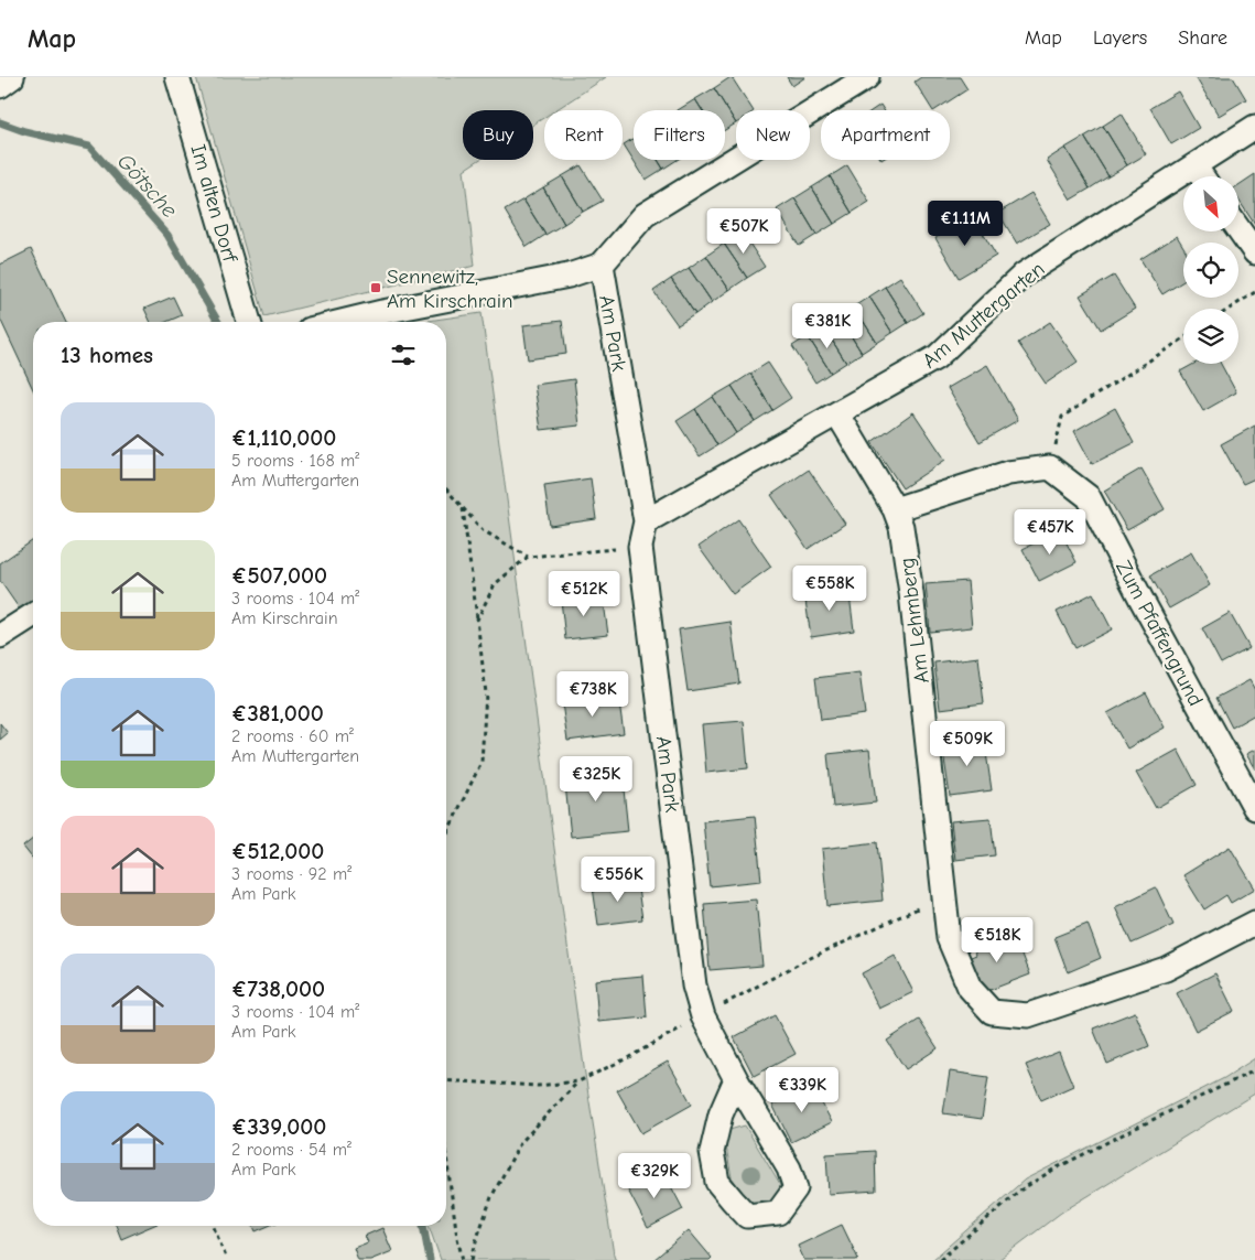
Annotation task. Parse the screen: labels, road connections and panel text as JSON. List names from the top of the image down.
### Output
{
  "streets": {
    "street": [
      "Im alten Dorf",
      "Am Muttergarten",
      "Am Park",
      "Am Lehmberg",
      "Zum Pfaffengrund"
    ]
  },
  "crossings": [
    ["Am Muttergarten", "Am Park"],
    ["Am Muttergarten", "Am Lehmberg"]
  ],
  "water": ["Götsche"],
  "places": {
    "transit": ["Sennewitz, Am Kirschrain"]
  },
  "north": "bottom right",
  "page": {
    "header": "Map",
    "nav": ["Map", "Layers", "Share"],
    "chip": [
      "Buy",
      "Rent",
      "Filters",
      "New",
      "Apartment"
    ],
    "price": [
      "€1.11M",
      "€507K",
      "€381K",
      "€457K",
      "€558K",
      "€512K",
      "€738K",
      "€509K",
      "€325K",
      "€556K",
      "€518K",
      "€339K",
      "€329K"
    ],
    "heading": "13 homes",
    "list": [
      {
        "name": "€1,110,000",
        "note": "5 rooms · 168 m² · Am Muttergarten"
      },
      {
        "name": "€507,000",
        "note": "3 rooms · 104 m² · Am Kirschrain"
      },
      {
        "name": "€381,000",
        "note": "2 rooms · 60 m² · Am Muttergarten"
      },
      {
        "name": "€512,000",
        "note": "3 rooms · 92 m² · Am Park"
      },
      {
        "name": "€738,000",
        "note": "3 rooms · 104 m² · Am Park"
      },
      {
        "name": "€339,000",
        "note": "2 rooms · 54 m² · Am Park"
      }
    ]
  }
}
